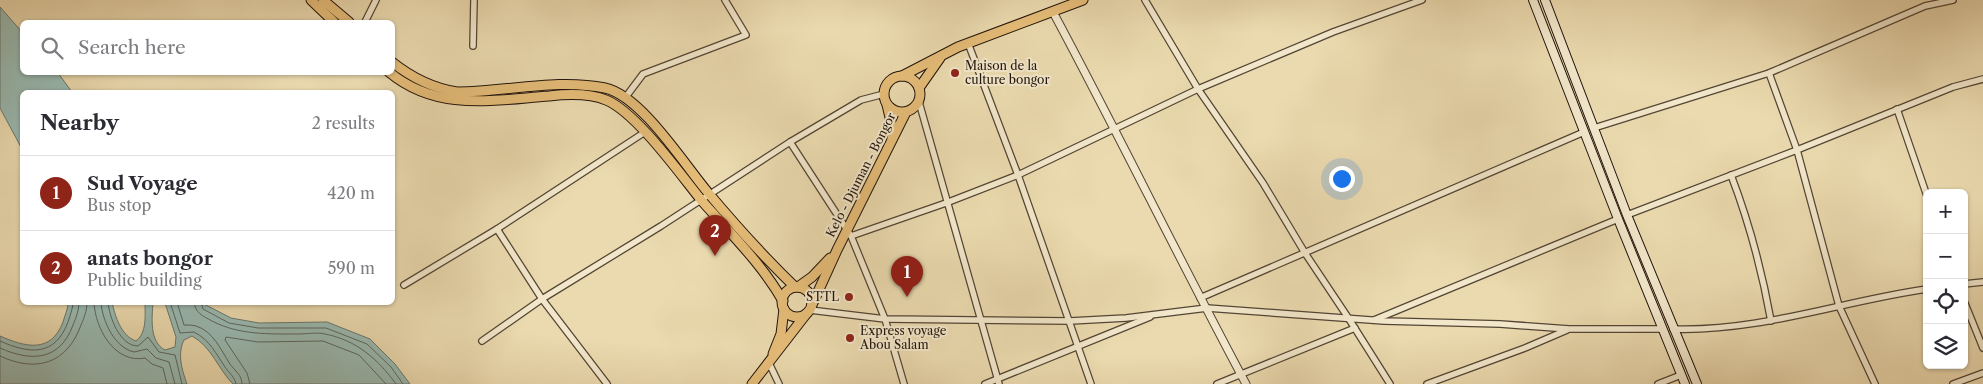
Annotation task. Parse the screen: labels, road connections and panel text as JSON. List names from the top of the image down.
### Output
{
  "streets": {
    "highway": ["Kelo - Djuman - Bongor"]
  },
  "places": ["Maison de la culture bongor", "STTL", "Express voyage Abou Salam"],
  "page": {
    "search": "Search here",
    "heading": ["Nearby", "2 results"],
    "list": [
      {
        "mark": "1",
        "name": "Sud Voyage",
        "note": "Bus stop",
        "value": "420 m"
      },
      {
        "mark": "2",
        "name": "anats bongor",
        "note": "Public building",
        "value": "590 m"
      }
    ],
    "map_buttons": ["+", "−"],
    "pins": ["2", "1"]
  }
}
